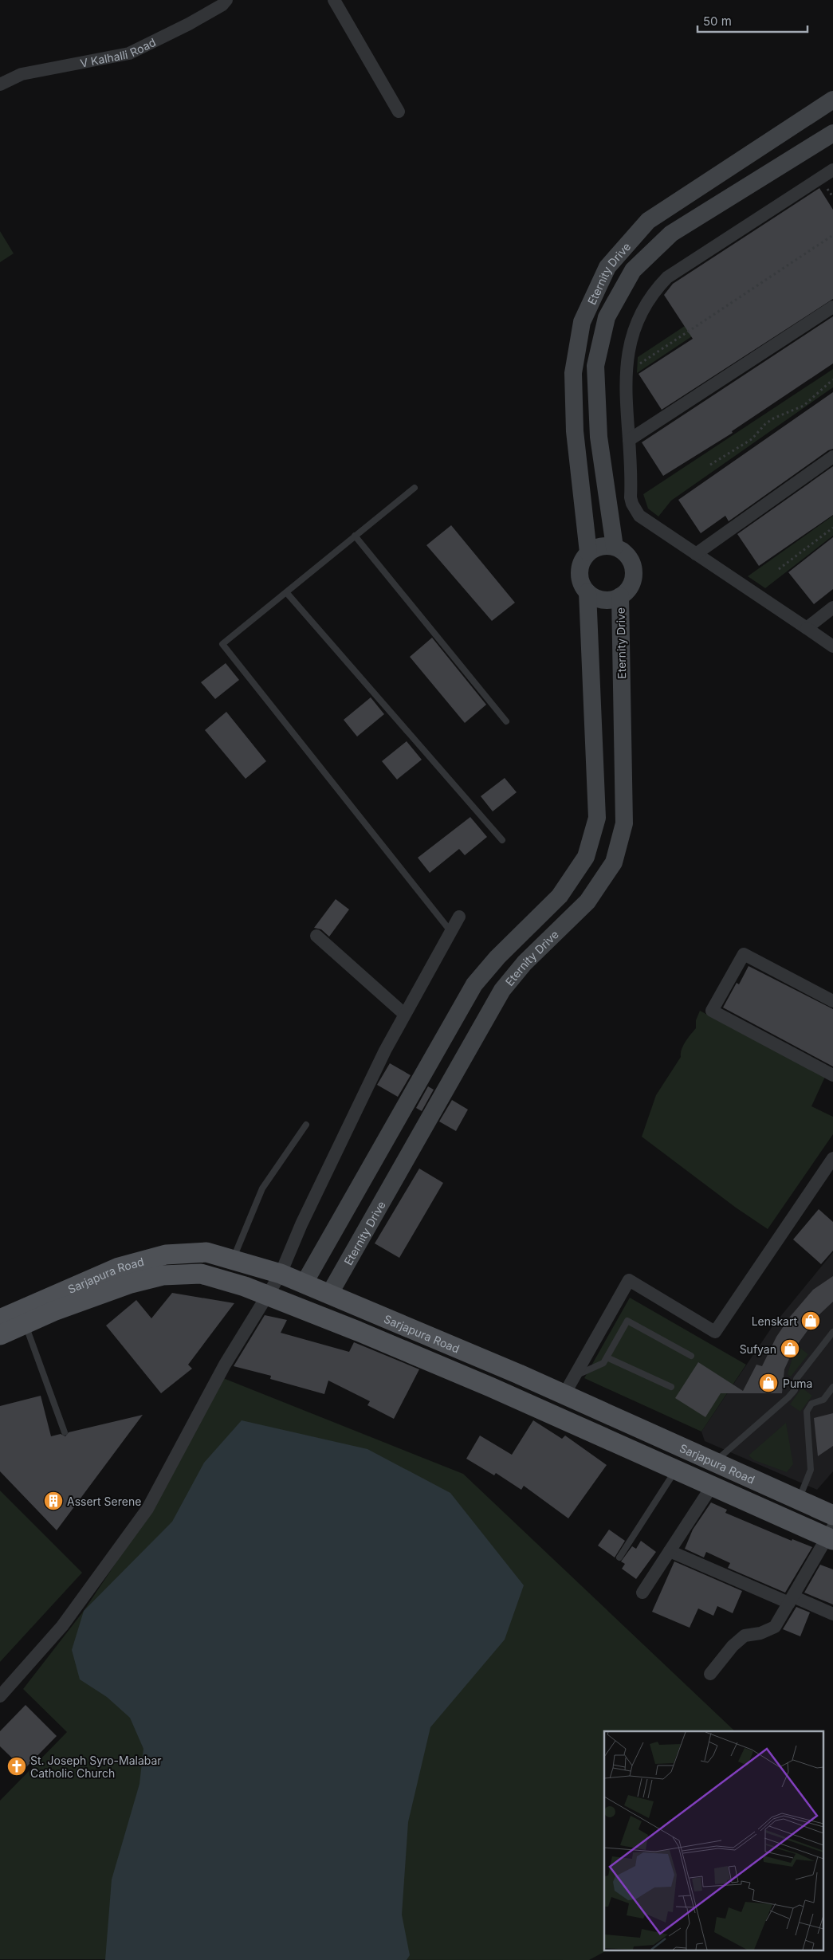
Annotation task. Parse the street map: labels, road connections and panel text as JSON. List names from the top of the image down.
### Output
{
  "streets": {
    "main road": ["Sarjapura Road"],
    "street": ["V Kalhalli Road", "Eternity Drive"]
  },
  "crossings": [
    ["Eternity Drive", "Sarjapura Road"]
  ],
  "places": {
    "shop": ["Lenskart", "Sufyan", "Puma"],
    "building": ["Assert Serene"],
    "church": ["St. Joseph Syro-Malabar Catholic Church"]
  },
  "scale_bar": "50 m"
}
